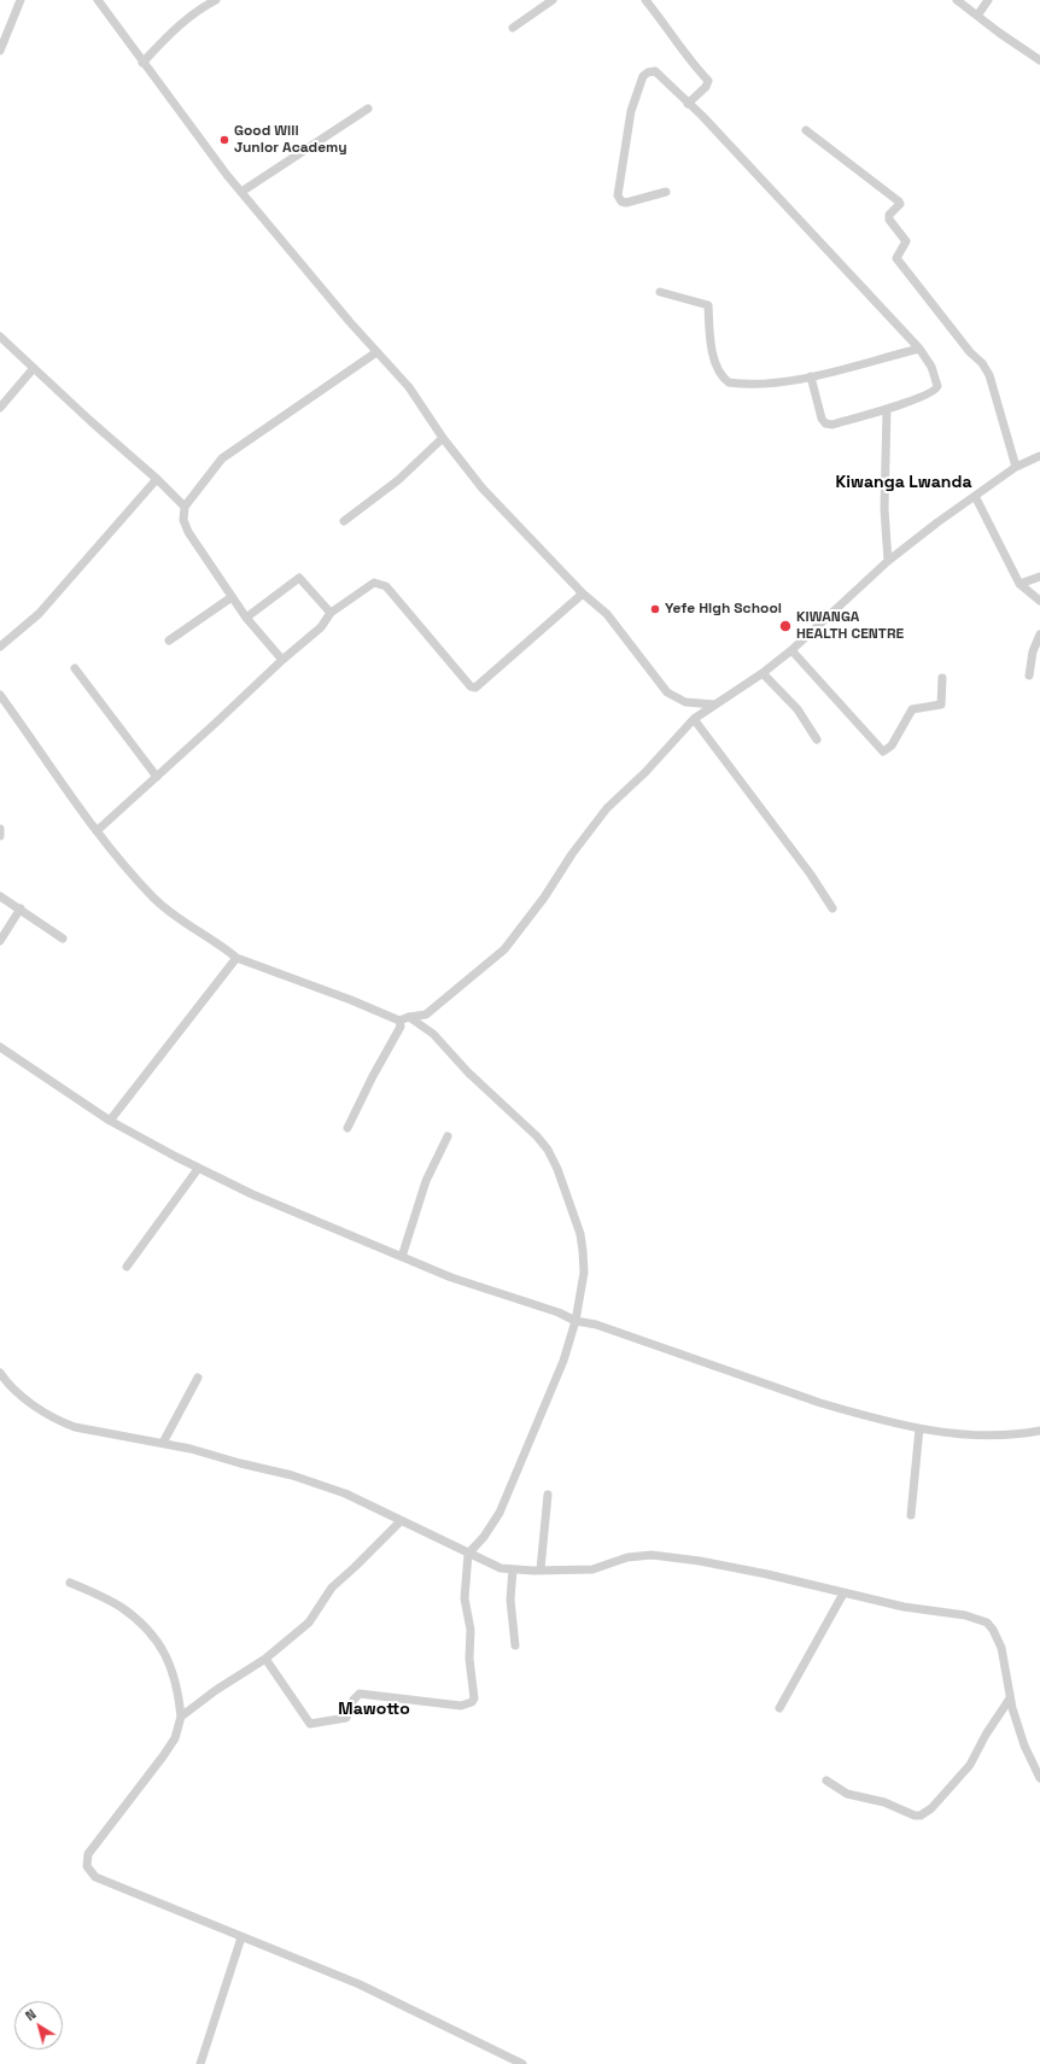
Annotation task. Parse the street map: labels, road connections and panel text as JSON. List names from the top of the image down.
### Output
{
  "districts": ["Kiwanga Lwanda", "Mawotto"],
  "places": ["Good Will Junior Academy", "Yefe High School", "KIWANGA HEALTH CENTRE"],
  "north": "top left"
}
